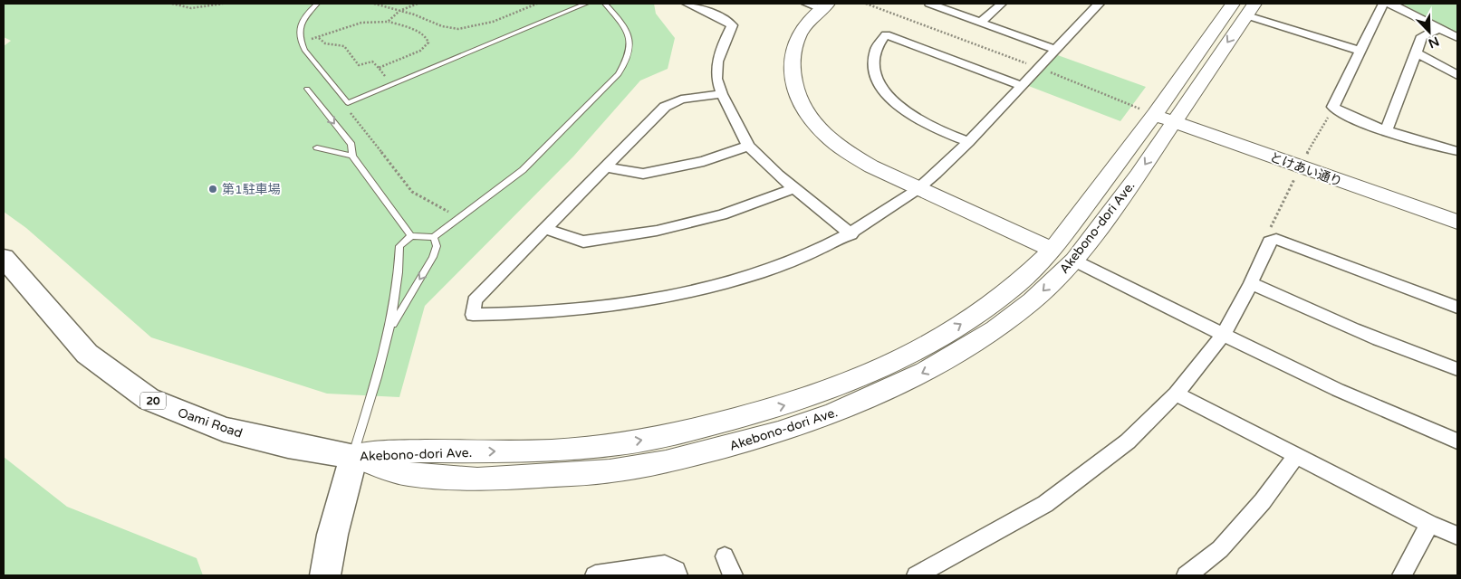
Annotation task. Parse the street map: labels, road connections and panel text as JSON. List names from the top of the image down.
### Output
{
  "streets": {
    "main road": ["20", "Oami Road"],
    "street": ["とけあい通り", "Akebono-dori Ave."]
  },
  "crossings": [
    ["とけあい通り", "Akebono-dori Ave."],
    ["Akebono-dori Ave.", "Oami Road"]
  ],
  "places": ["第1駐車場"],
  "north": "bottom right"
}
